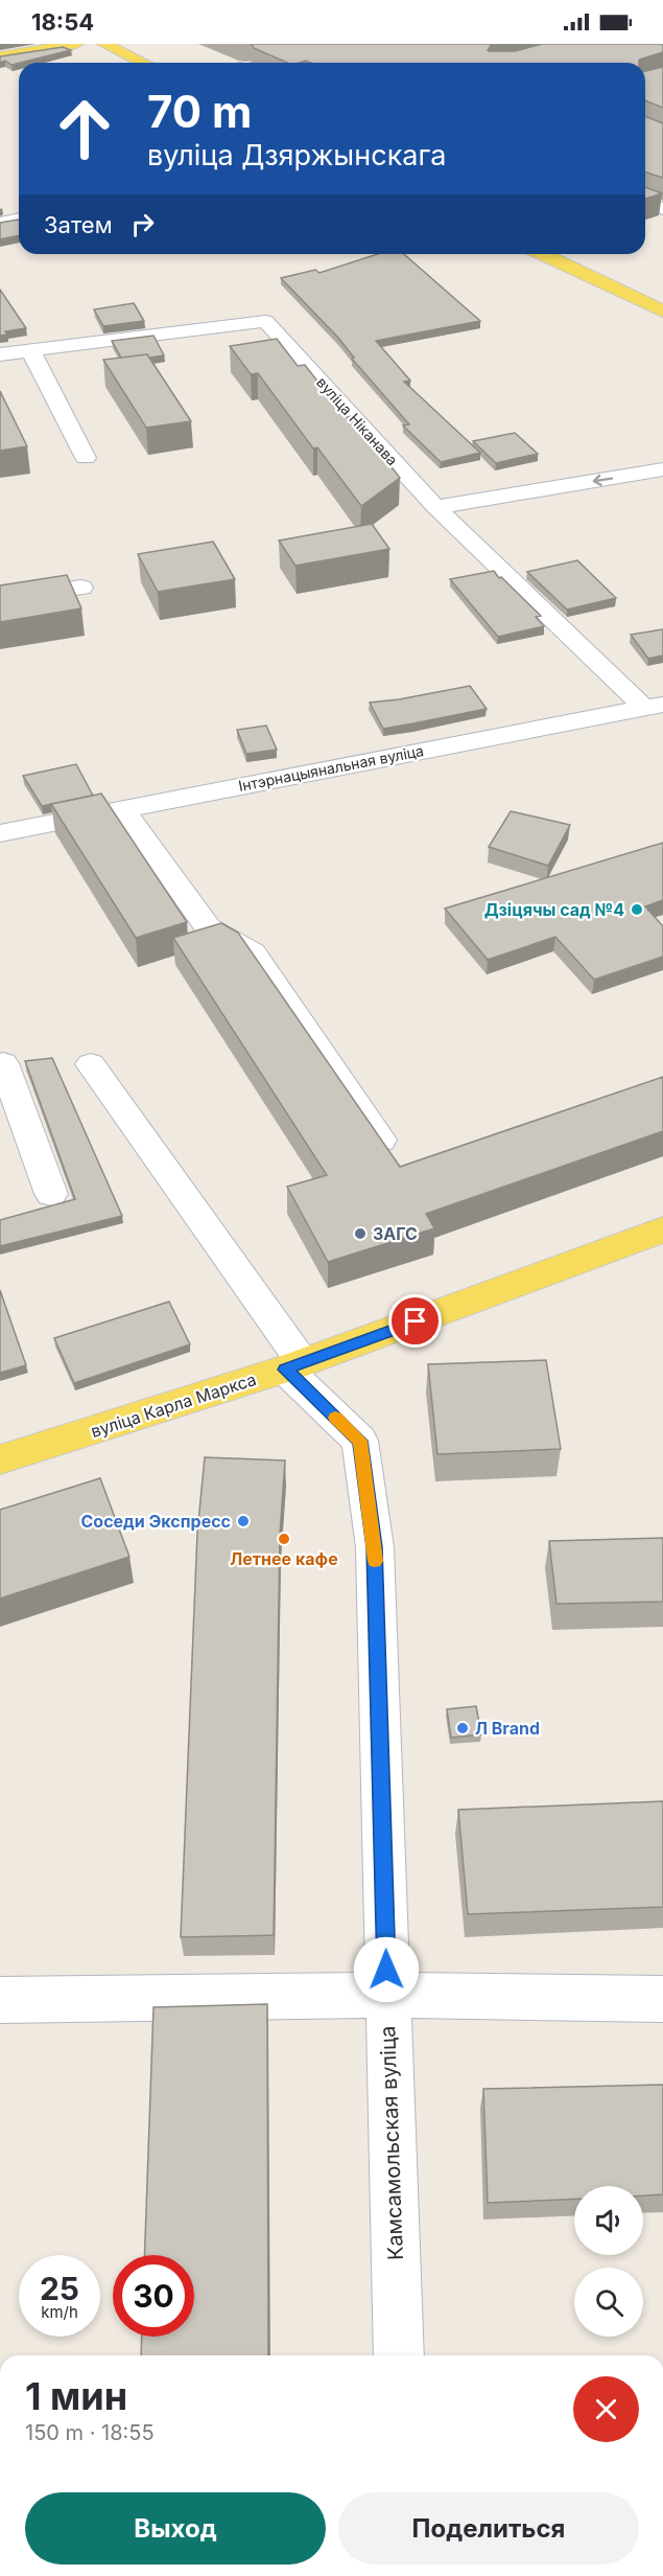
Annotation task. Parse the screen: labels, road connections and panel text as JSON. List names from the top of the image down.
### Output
{
  "streets": {
    "main road": ["вуліца Карла Маркса"],
    "street": ["вуліца Ніканава", "Інтэрнацыянальная вуліца", "Камсамольская вуліца"]
  },
  "crossings": [
    ["вуліца Ніканава", "Інтэрнацыянальная вуліца"],
    ["вуліца Карла Маркса", "Камсамольская вуліца"]
  ],
  "places": [
    "Дзіцячы сад №4",
    "ЗАГС",
    "Соседи Экспресс",
    "Летнее кафе",
    "Л Brand"
  ],
  "page": {
    "status": "18:54",
    "turn": ["70 m", "вуліца Дзяржынскага"],
    "then": "Затем",
    "speed": "25 km/h",
    "limit": "30",
    "heading": ["1 мин", "150 m · 18:55"],
    "buttons": ["Выход", "Поделиться"]
  }
}
